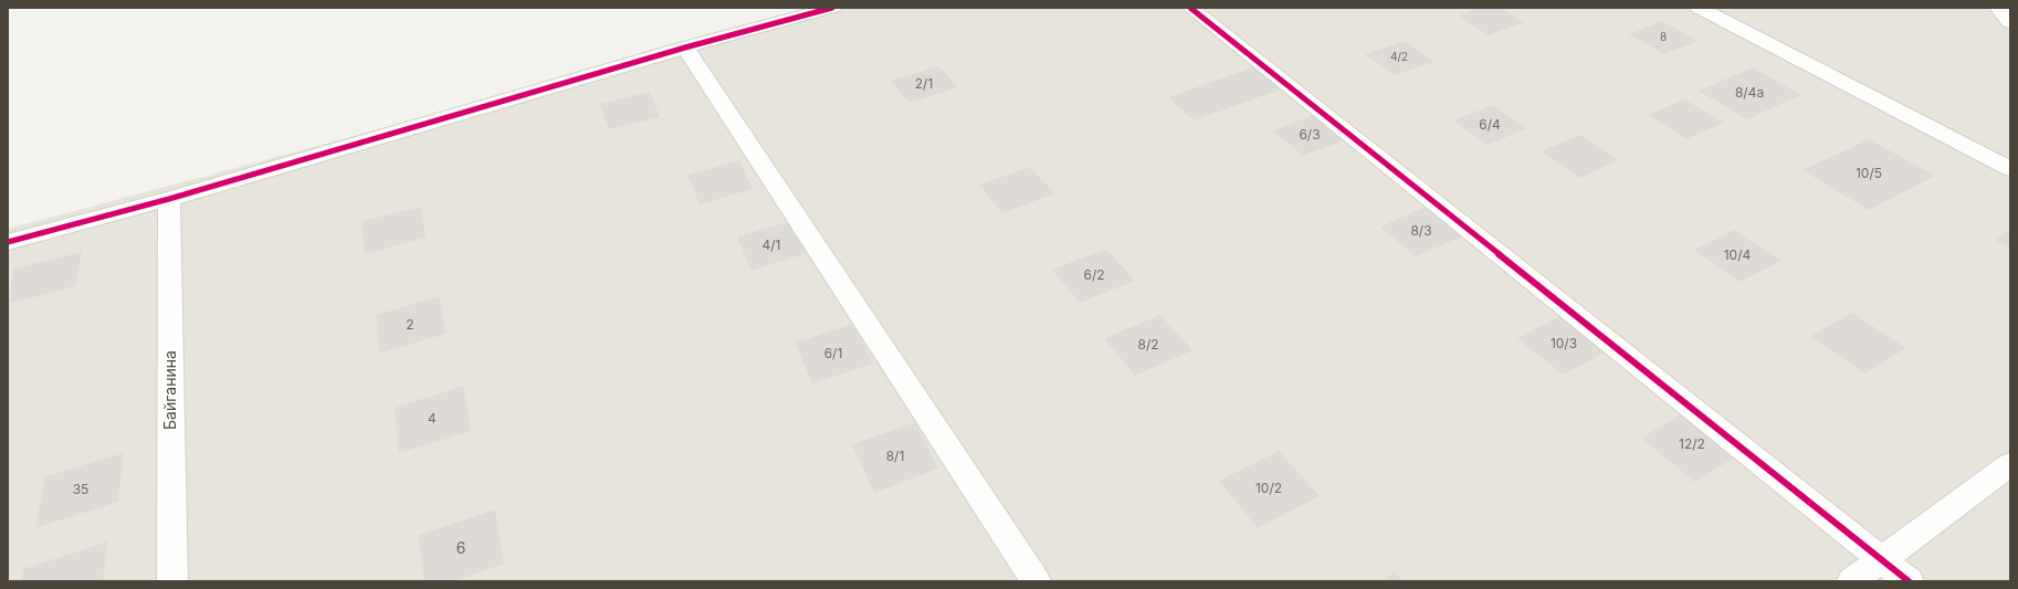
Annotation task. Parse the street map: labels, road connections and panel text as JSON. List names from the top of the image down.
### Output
{
  "streets": {
    "street": ["Байганина"]
  },
  "house_numbers": [
    "8",
    "4/2",
    "2/1",
    "8/4а",
    "6/4",
    "6/3",
    "10/5",
    "8/3",
    "4/1",
    "10/4",
    "6/2",
    "2",
    "10/3",
    "8/2",
    "6/1",
    "4",
    "12/2",
    "8/1",
    "10/2",
    "35",
    "6"
  ]
}
